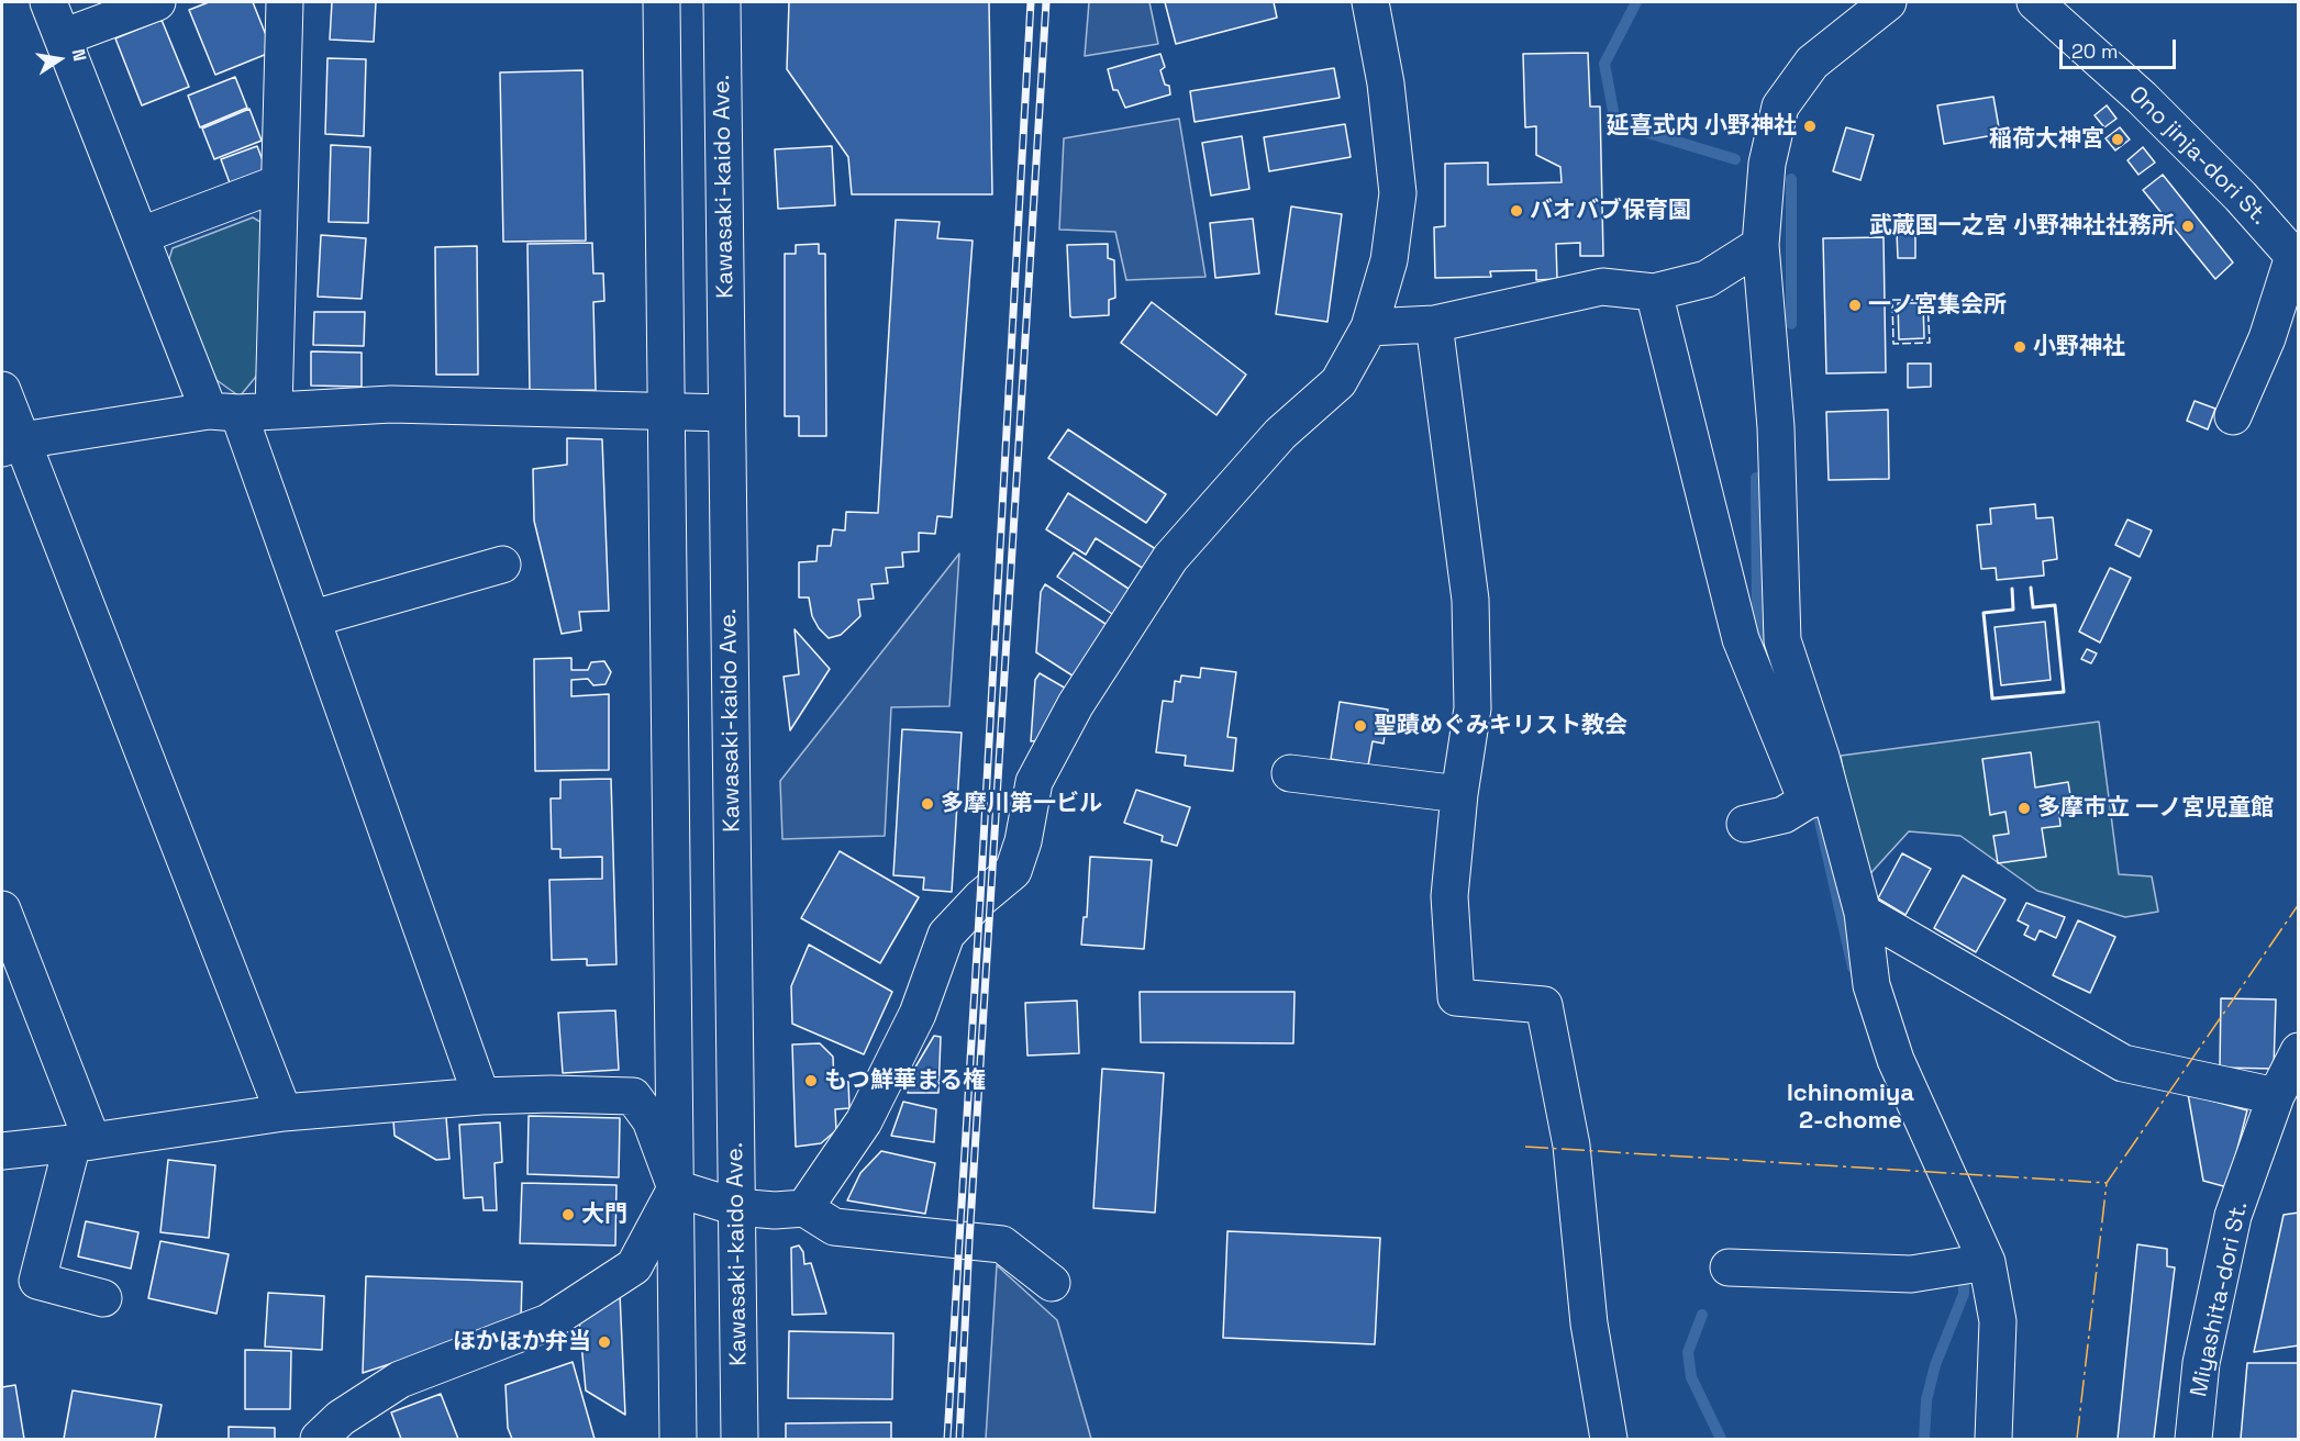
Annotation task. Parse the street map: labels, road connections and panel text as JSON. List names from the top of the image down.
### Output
{
  "streets": {
    "street": ["Ono jinja-dori St.", "Kawasaki-kaido Ave.", "Miyashita-dori St."]
  },
  "districts": ["Ichinomiya 2-chome"],
  "places": [
    "延喜式内 小野神社",
    "稲荷大神宮",
    "バオバブ保育園",
    "武蔵国一之宮 小野神社社務所",
    "一ノ宮集会所",
    "小野神社",
    "聖蹟めぐみキリスト教会",
    "多摩川第一ビル",
    "多摩市立 一ノ宮児童館",
    "もつ鮮華まる権",
    "大門",
    "ほかほか弁当"
  ],
  "scale_bar": "20 m",
  "north": "right"
}
